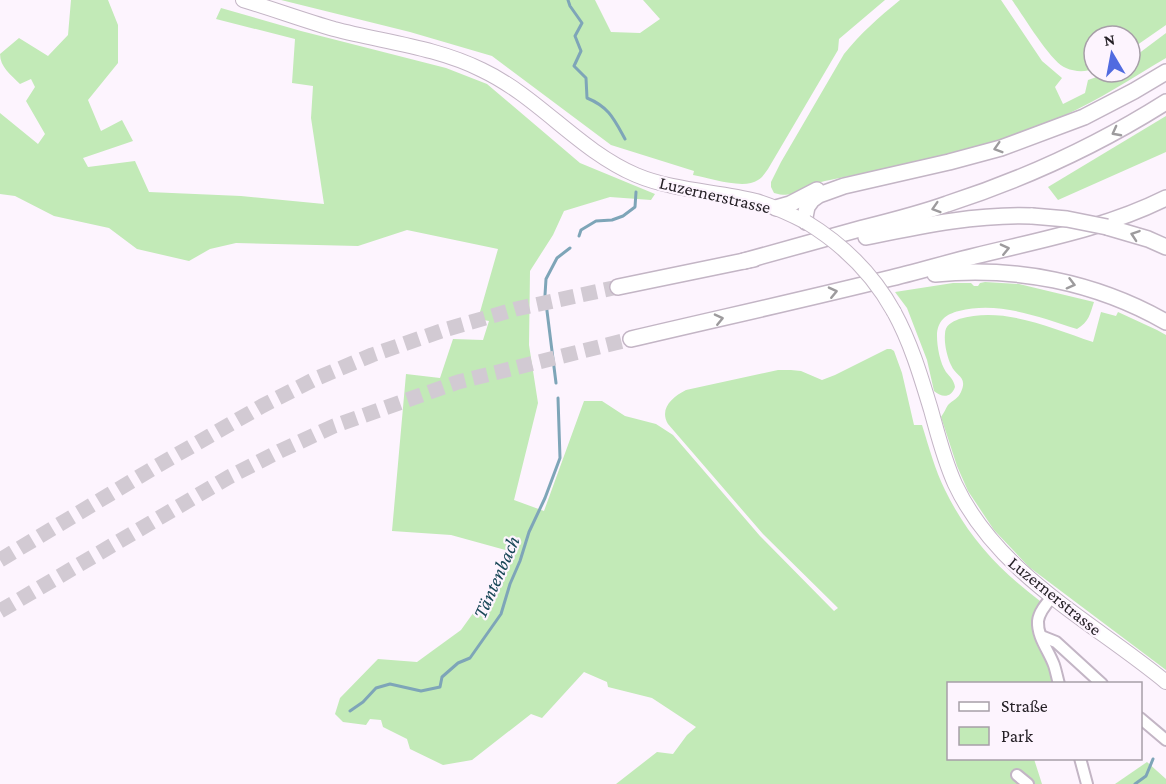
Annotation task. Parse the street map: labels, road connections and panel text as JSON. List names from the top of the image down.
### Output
{
  "streets": {
    "main road": ["Luzernerstrasse"]
  },
  "water": ["Täntenbach"],
  "legend": ["Straße", "Park"],
  "north": "top"
}
